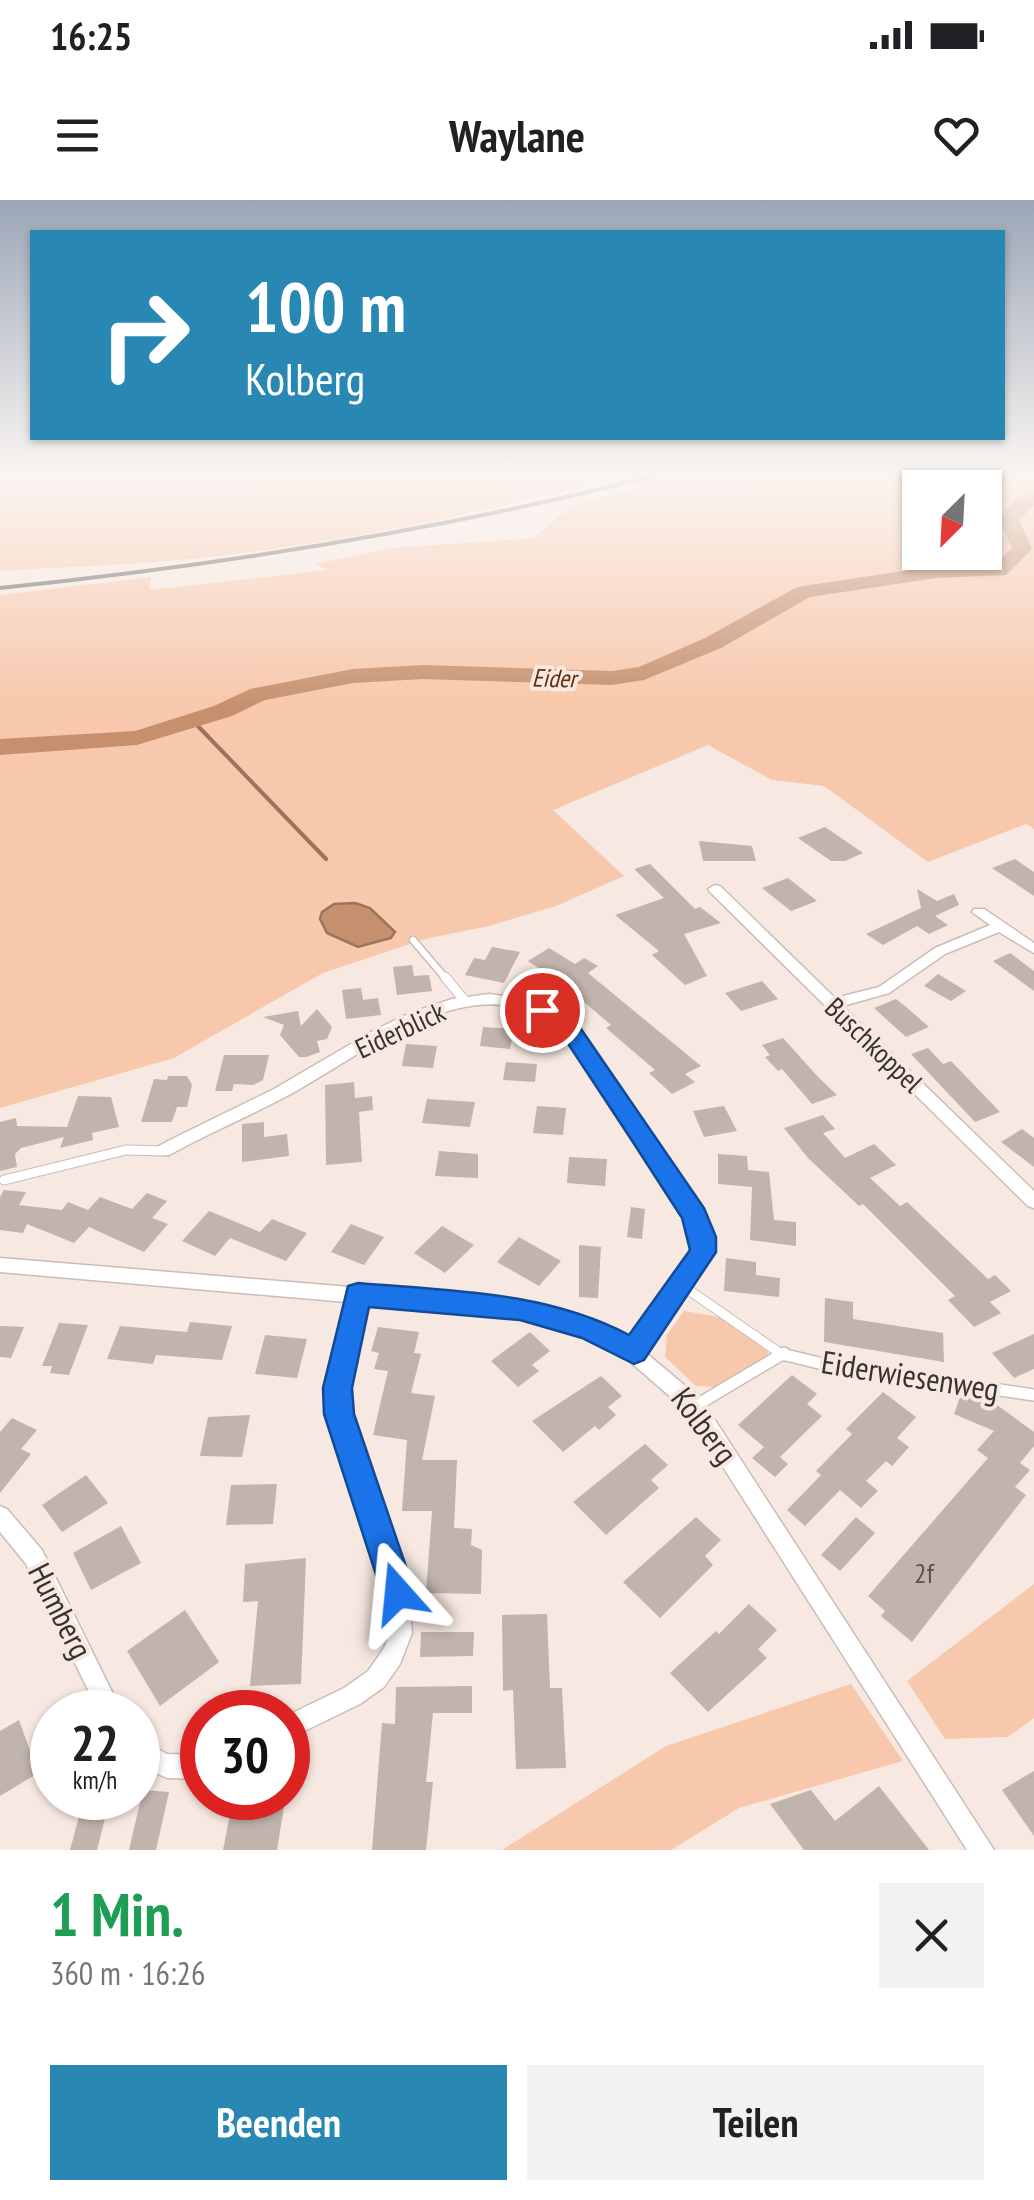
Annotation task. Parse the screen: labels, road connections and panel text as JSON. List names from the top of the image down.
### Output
{
  "streets": {
    "street": [
      "Eiderblick",
      "Buschkoppel",
      "Kolberg",
      "Humberg"
    ],
    "lane": ["Eiderwiesenweg"]
  },
  "crossings": [
    ["Eiderblick", "Kolberg"]
  ],
  "water": ["Eider"],
  "house_numbers": ["2f"],
  "north": "bottom left",
  "page": {
    "status": "16:25",
    "header": "Waylane",
    "turn": ["100 m", "Kolberg"],
    "speed": "22 km/h",
    "limit": "30",
    "heading": ["1 Min.", "360 m · 16:26"],
    "buttons": ["Beenden", "Teilen"]
  }
}
